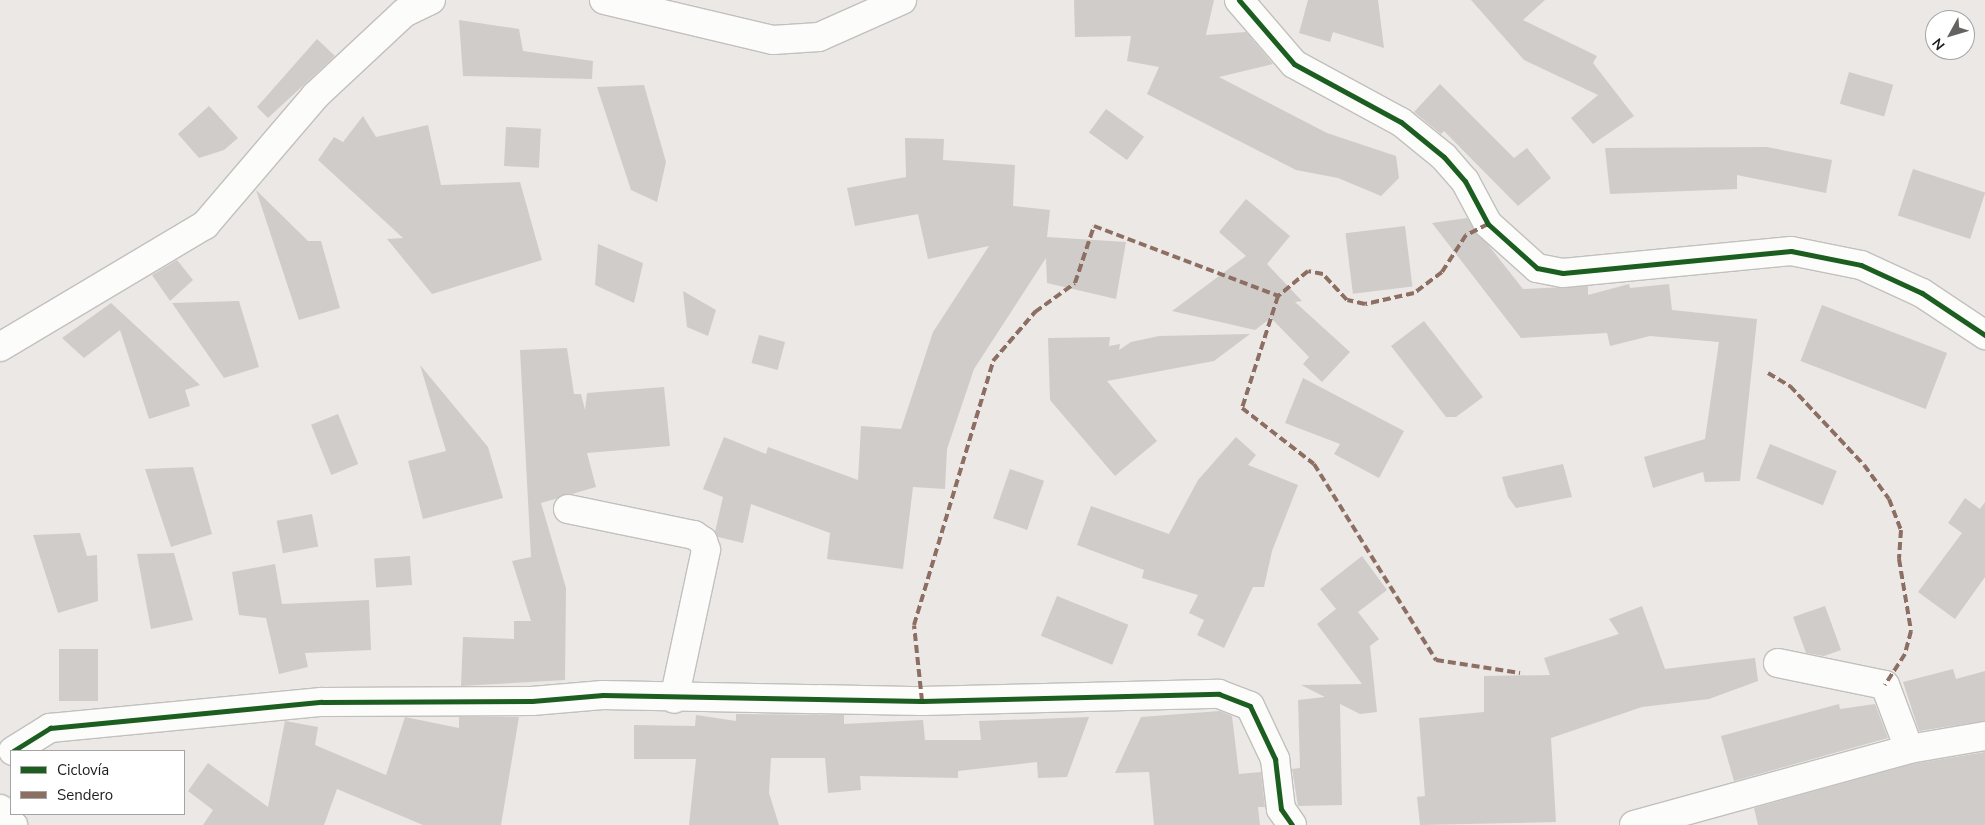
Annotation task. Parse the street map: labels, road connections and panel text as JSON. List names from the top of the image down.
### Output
{
  "legend": ["Ciclovía", "Sendero"],
  "north": "bottom left"
}
